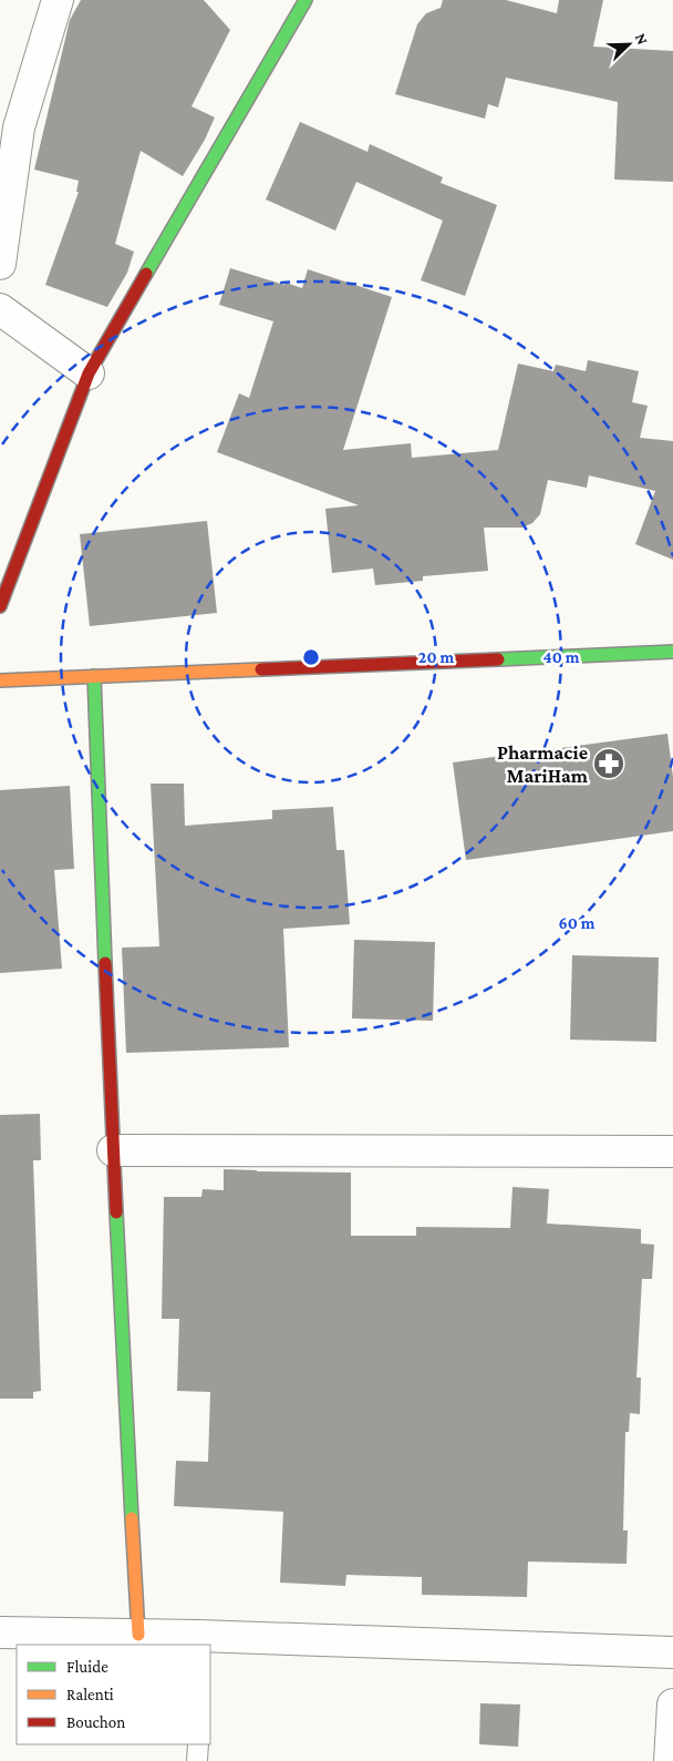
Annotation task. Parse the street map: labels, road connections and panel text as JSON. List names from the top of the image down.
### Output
{
  "places": {
    "pharmacy": ["Pharmacie MariHam"]
  },
  "legend": ["Fluide", "Ralenti", "Bouchon"],
  "north": "top right",
  "rings": ["20 m", "40 m", "60 m"]
}
